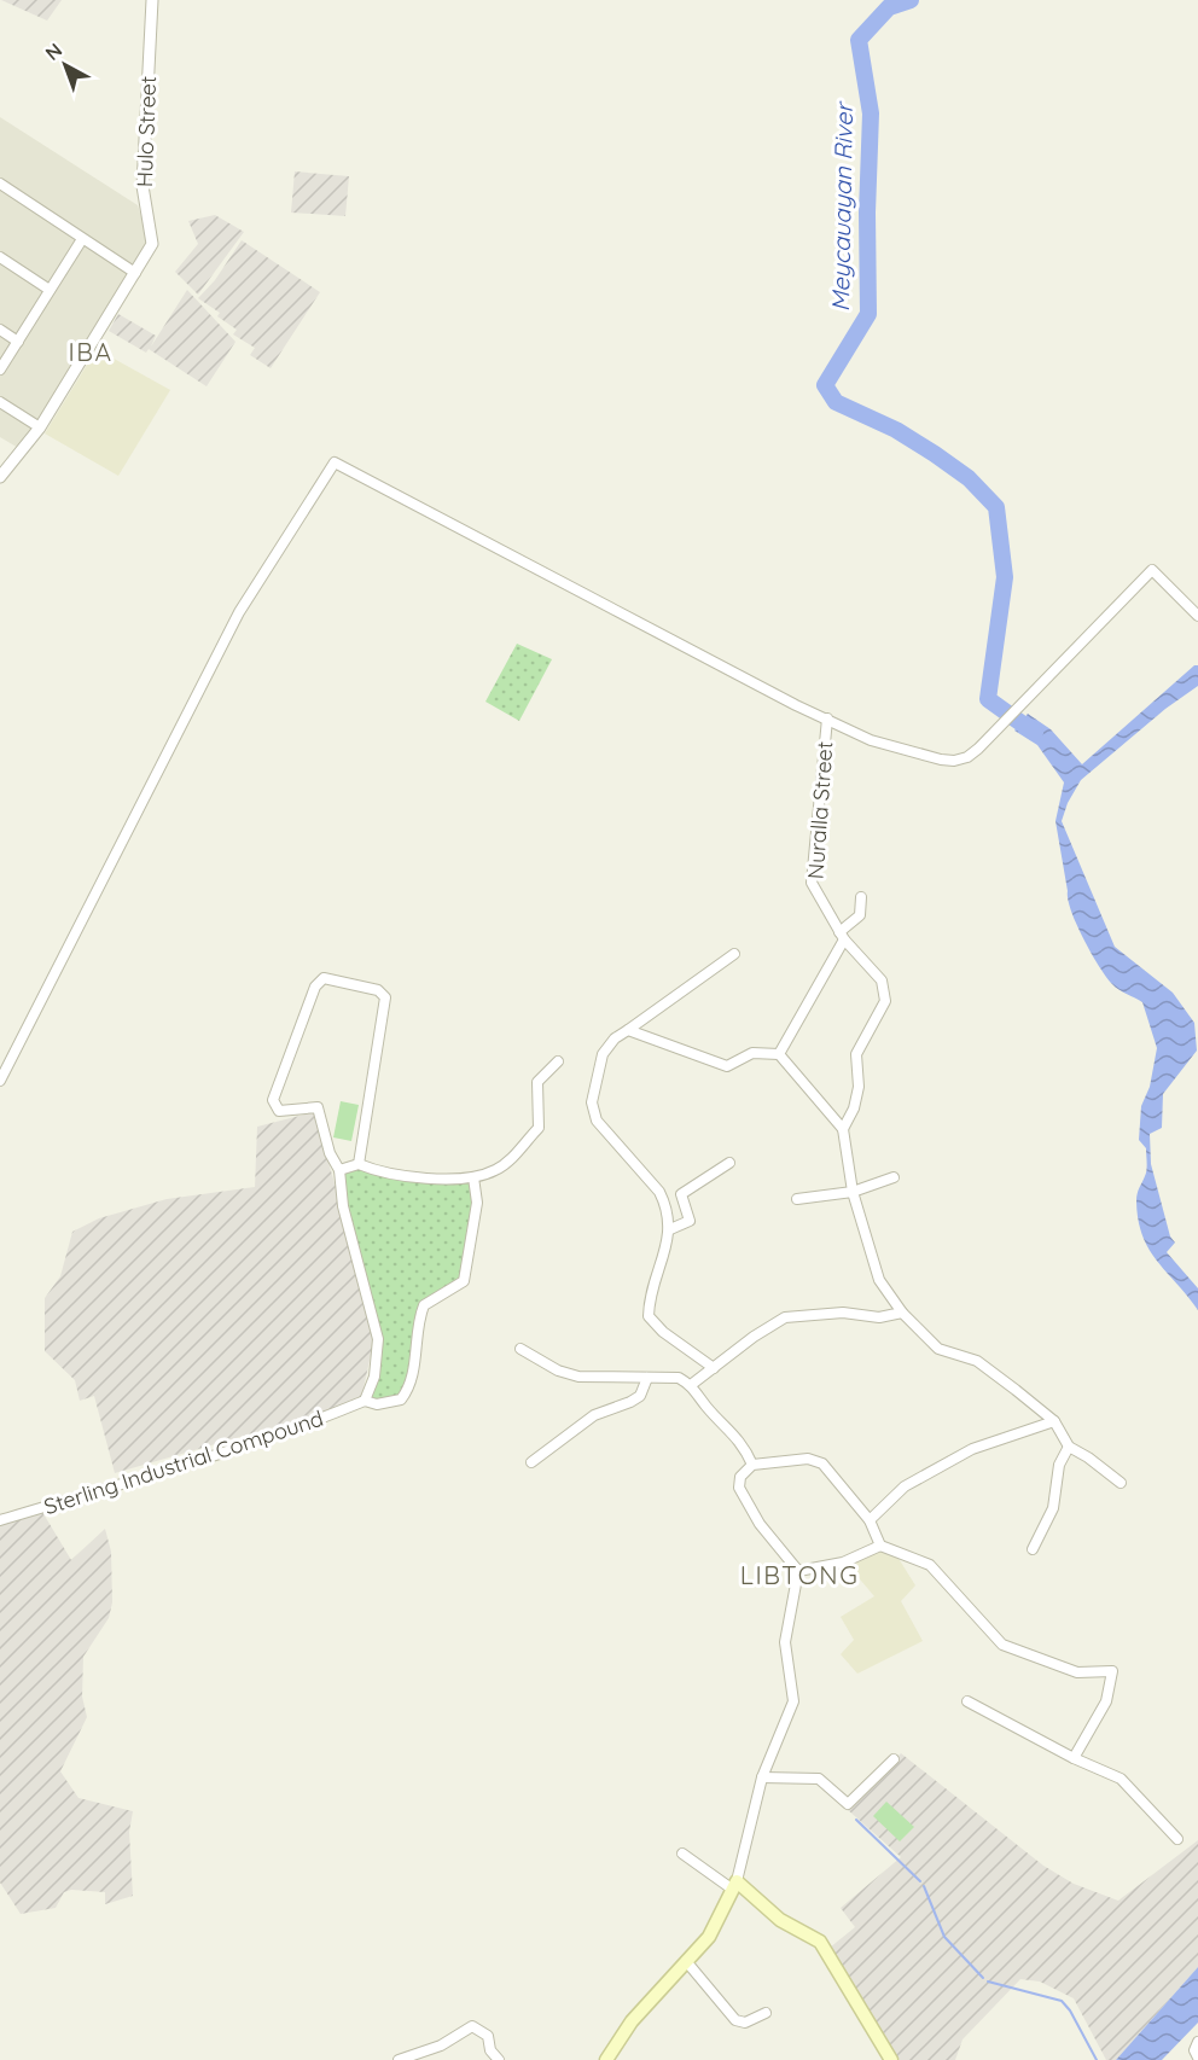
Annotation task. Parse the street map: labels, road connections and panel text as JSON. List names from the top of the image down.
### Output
{
  "streets": {
    "street": ["Hulo Street", "Nuralla Street", "Sterling Industrial Compound"]
  },
  "districts": ["IBA", "LIBTONG"],
  "water": ["Meycauayan River"],
  "north": "top left"
}
